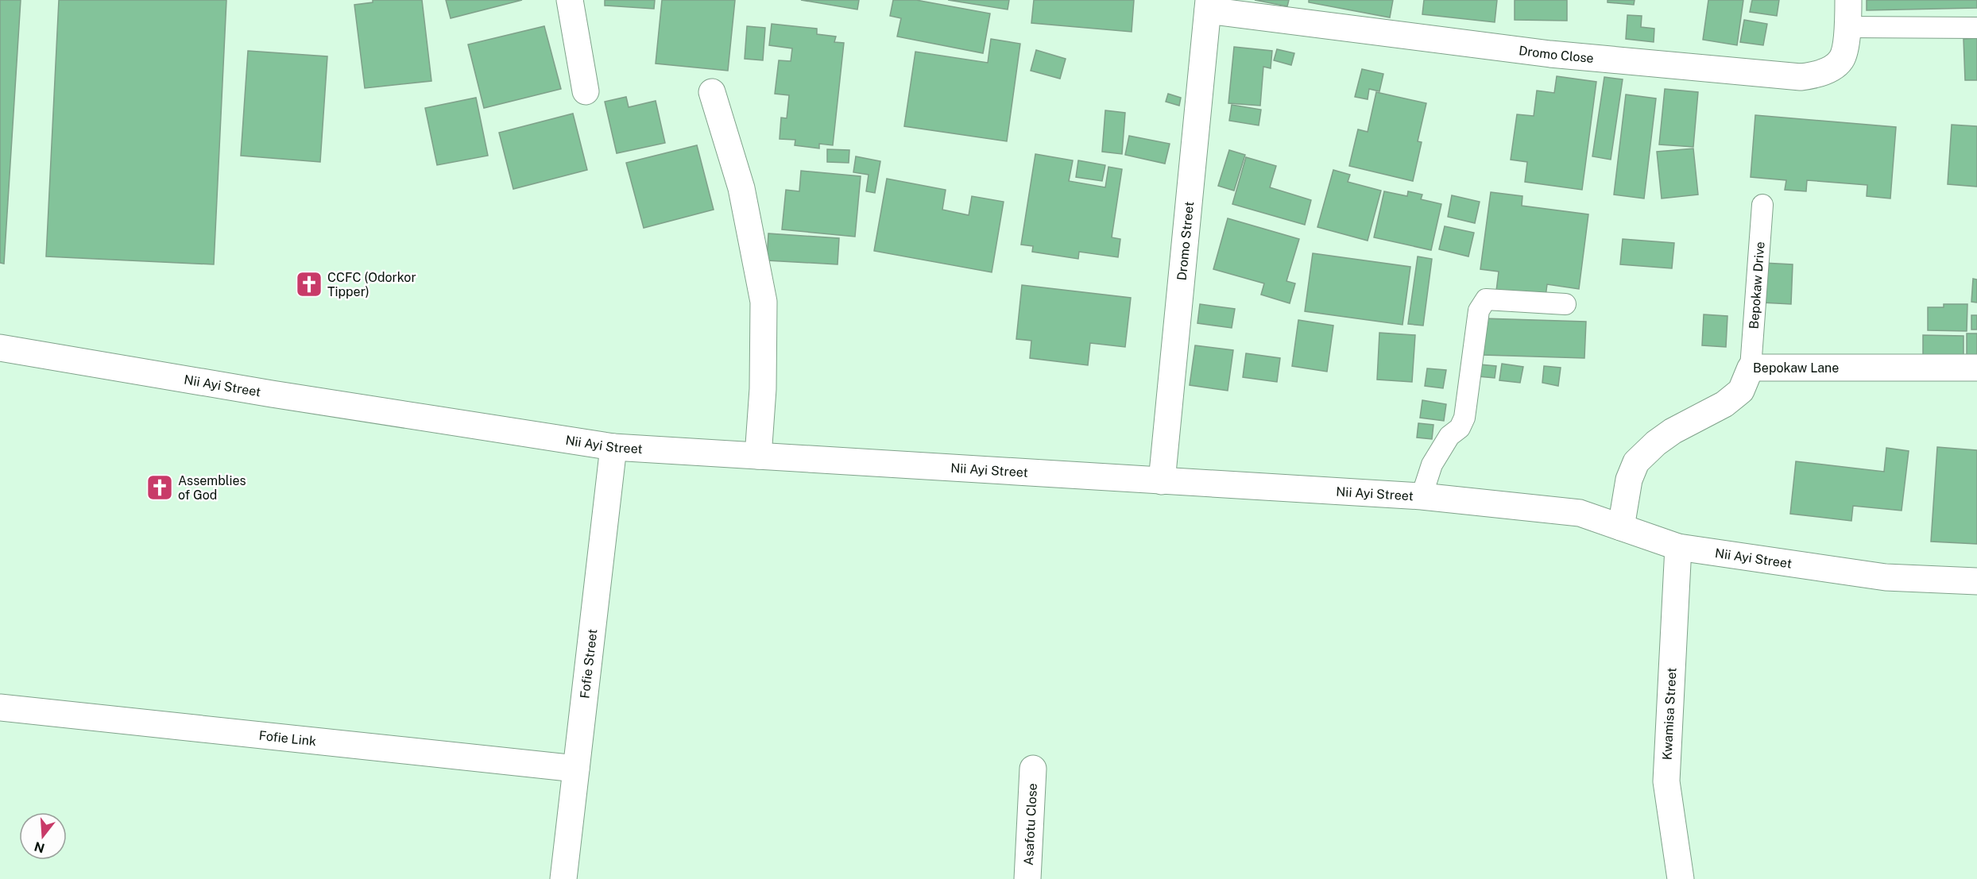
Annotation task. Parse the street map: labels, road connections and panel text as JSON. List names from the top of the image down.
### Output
{
  "streets": {
    "street": [
      "Dromo Close",
      "Dromo Street",
      "Bepokaw Lane",
      "Nii Ayi Street",
      "Fofie Street",
      "Kwamisa Street",
      "Fofie Link",
      "Asafotu Close"
    ],
    "lane": ["Bepokaw Drive"]
  },
  "crossings": [
    ["Dromo Close", "Dromo Street"],
    ["Dromo Street", "Nii Ayi Street"],
    ["Bepokaw Drive", "Bepokaw Lane"],
    ["Bepokaw Lane", "Nii Ayi Street"],
    ["Nii Ayi Street", "Fofie Street"],
    ["Nii Ayi Street", "Kwamisa Street"],
    ["Fofie Street", "Fofie Link"]
  ],
  "places": {
    "church": ["CCFC (Odorkor Tipper)", "Assemblies of God"]
  },
  "north": "bottom"
}
